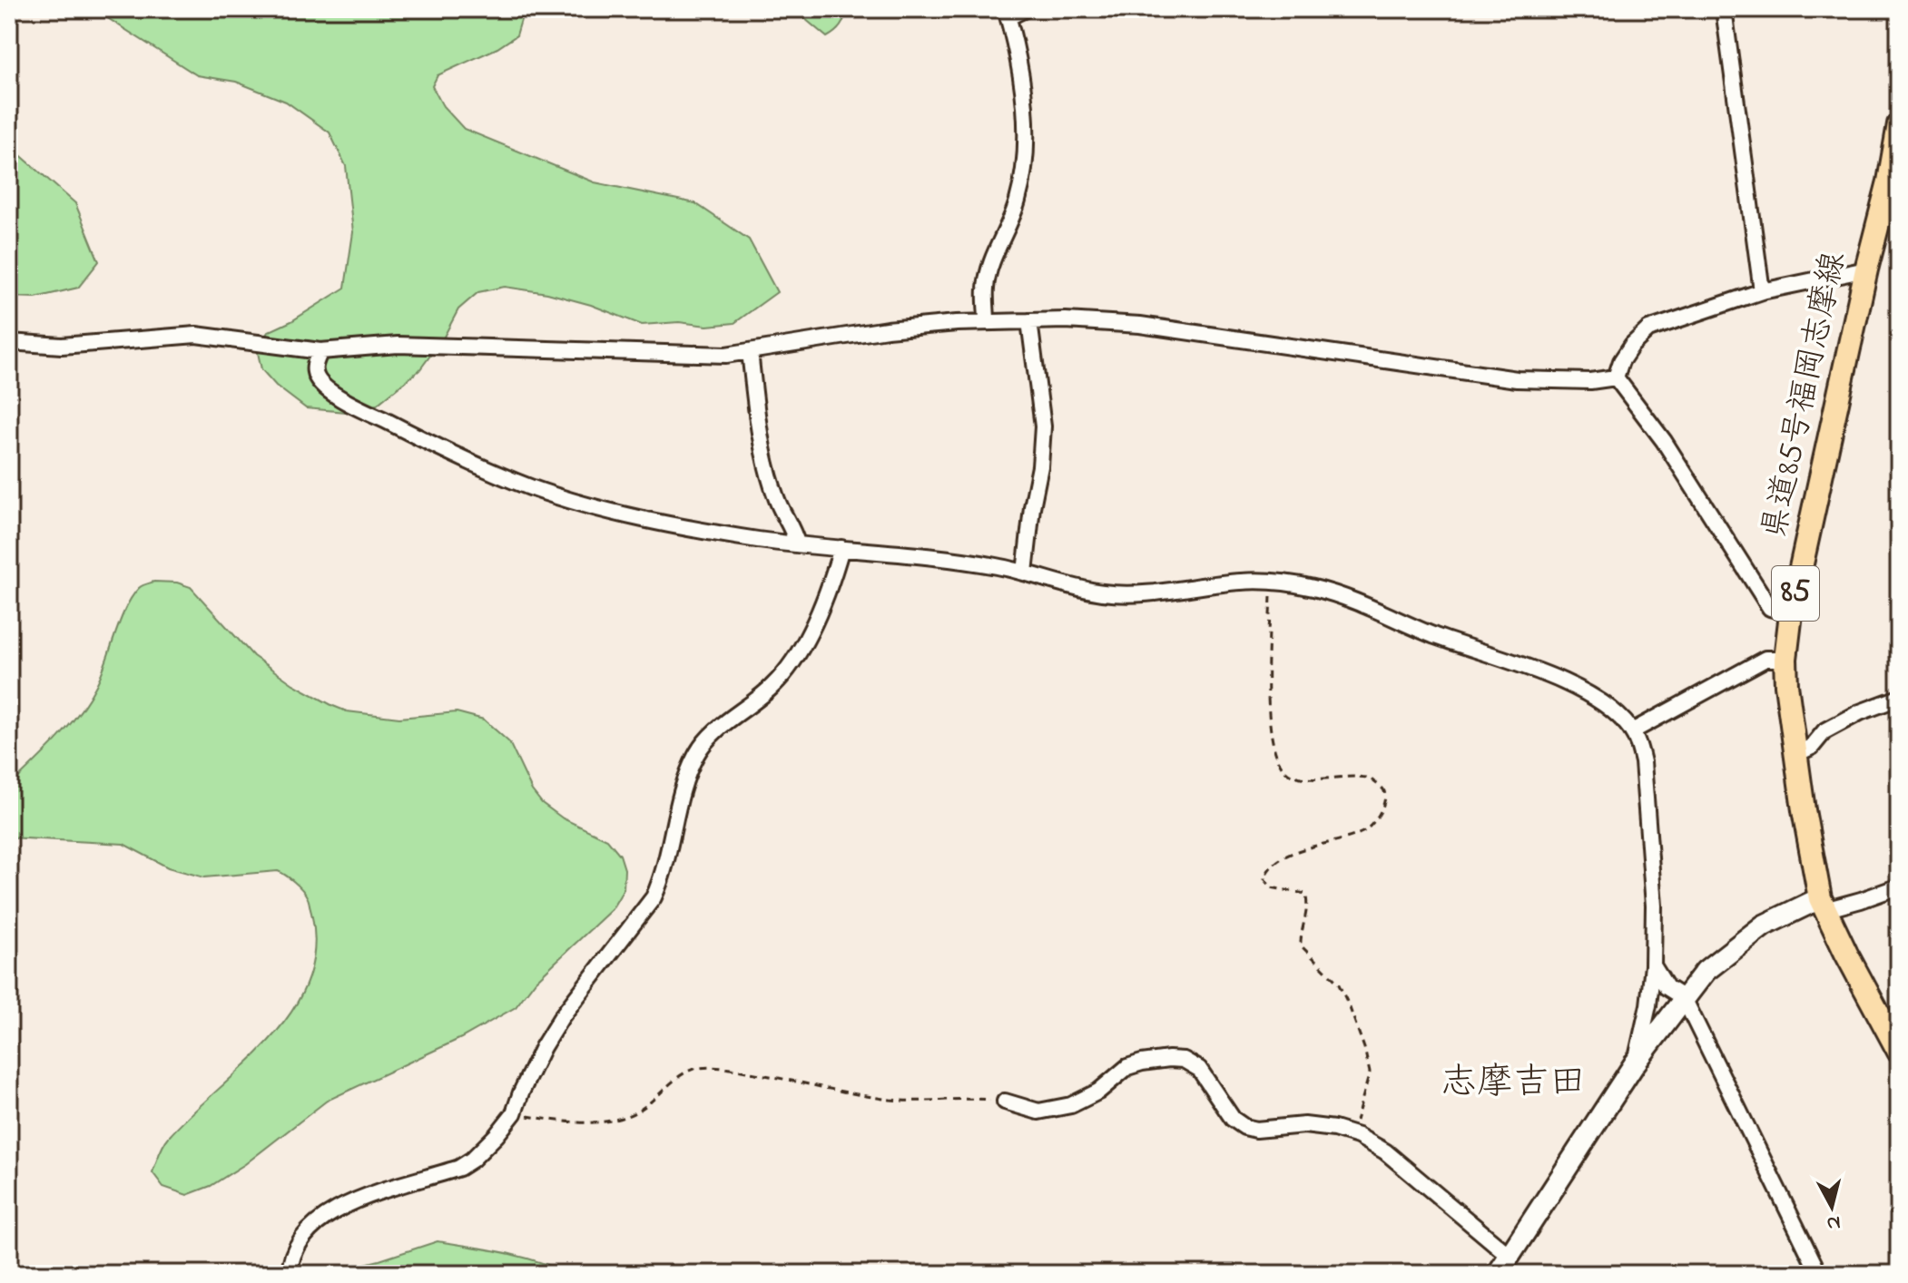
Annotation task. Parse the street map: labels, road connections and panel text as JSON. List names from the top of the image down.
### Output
{
  "streets": {
    "main road": ["県道85号福岡志摩線", "85"]
  },
  "districts": ["志摩吉田"],
  "north": "bottom"
}
